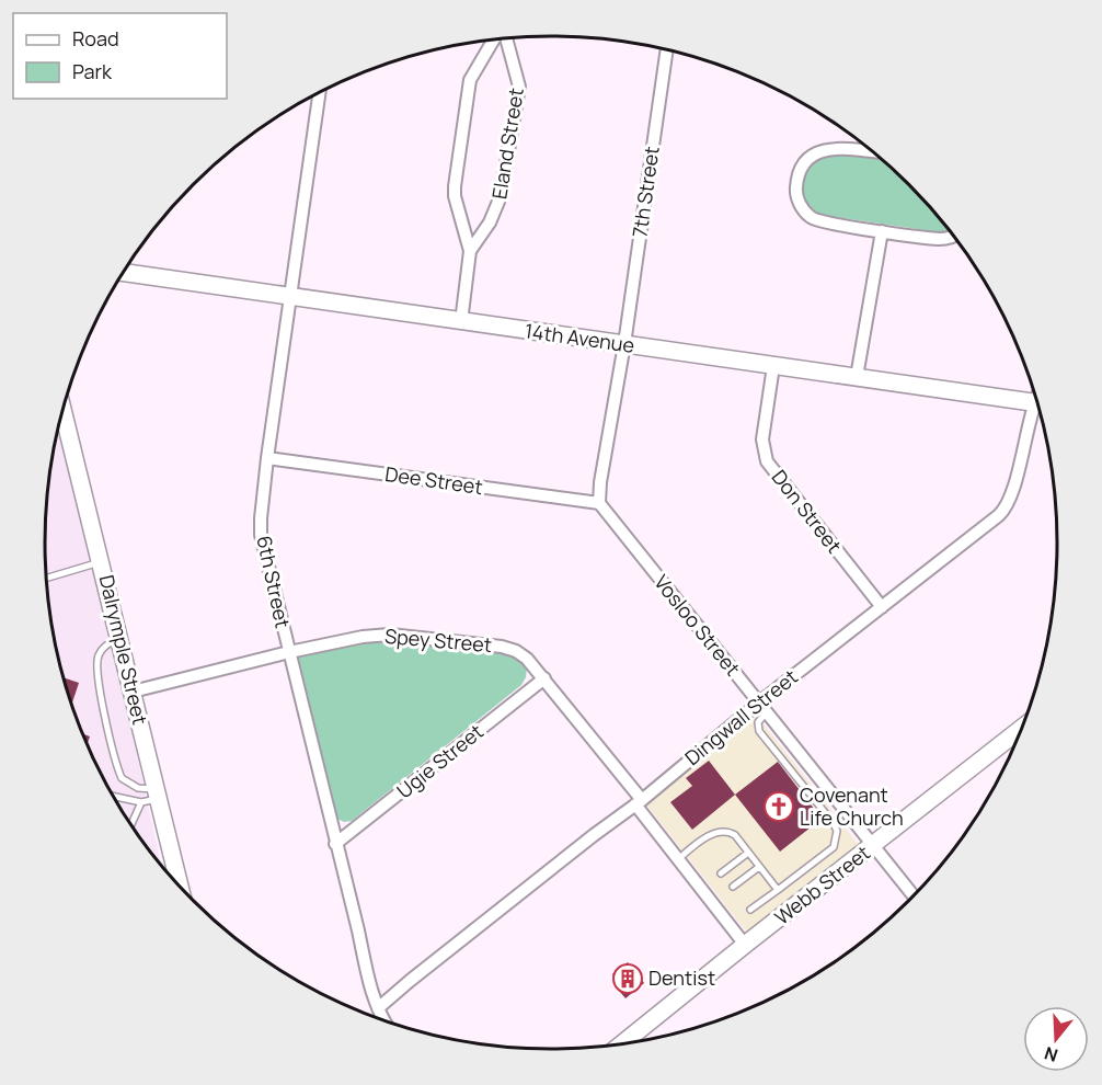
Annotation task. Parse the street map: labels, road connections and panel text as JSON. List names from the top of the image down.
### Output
{
  "streets": {
    "street": [
      "Eland Street",
      "7th Street",
      "14th Avenue",
      "Dee Street",
      "Don Street",
      "6th Street",
      "Vosloo Street",
      "Spey Street",
      "Dalrymple Street",
      "Dingwall Street",
      "Ugie Street",
      "Webb Street"
    ]
  },
  "crossings": [
    ["Eland Street", "14th Avenue"],
    ["7th Street", "14th Avenue"],
    ["14th Avenue", "Don Street"],
    ["14th Avenue", "6th Street"],
    ["Dee Street", "6th Street"],
    ["Dee Street", "Vosloo Street"],
    ["Don Street", "Dingwall Street"],
    ["6th Street", "Spey Street"],
    ["6th Street", "Dingwall Street"],
    ["6th Street", "Ugie Street"],
    ["Vosloo Street", "Dingwall Street"],
    ["Vosloo Street", "Webb Street"],
    ["Spey Street", "Dalrymple Street"],
    ["Spey Street", "Dingwall Street"],
    ["Spey Street", "Ugie Street"],
    ["Spey Street", "Webb Street"]
  ],
  "places": {
    "church": ["Covenant Life Church"],
    "building": ["Dentist"]
  },
  "legend": ["Road", "Park"],
  "north": "bottom"
}
